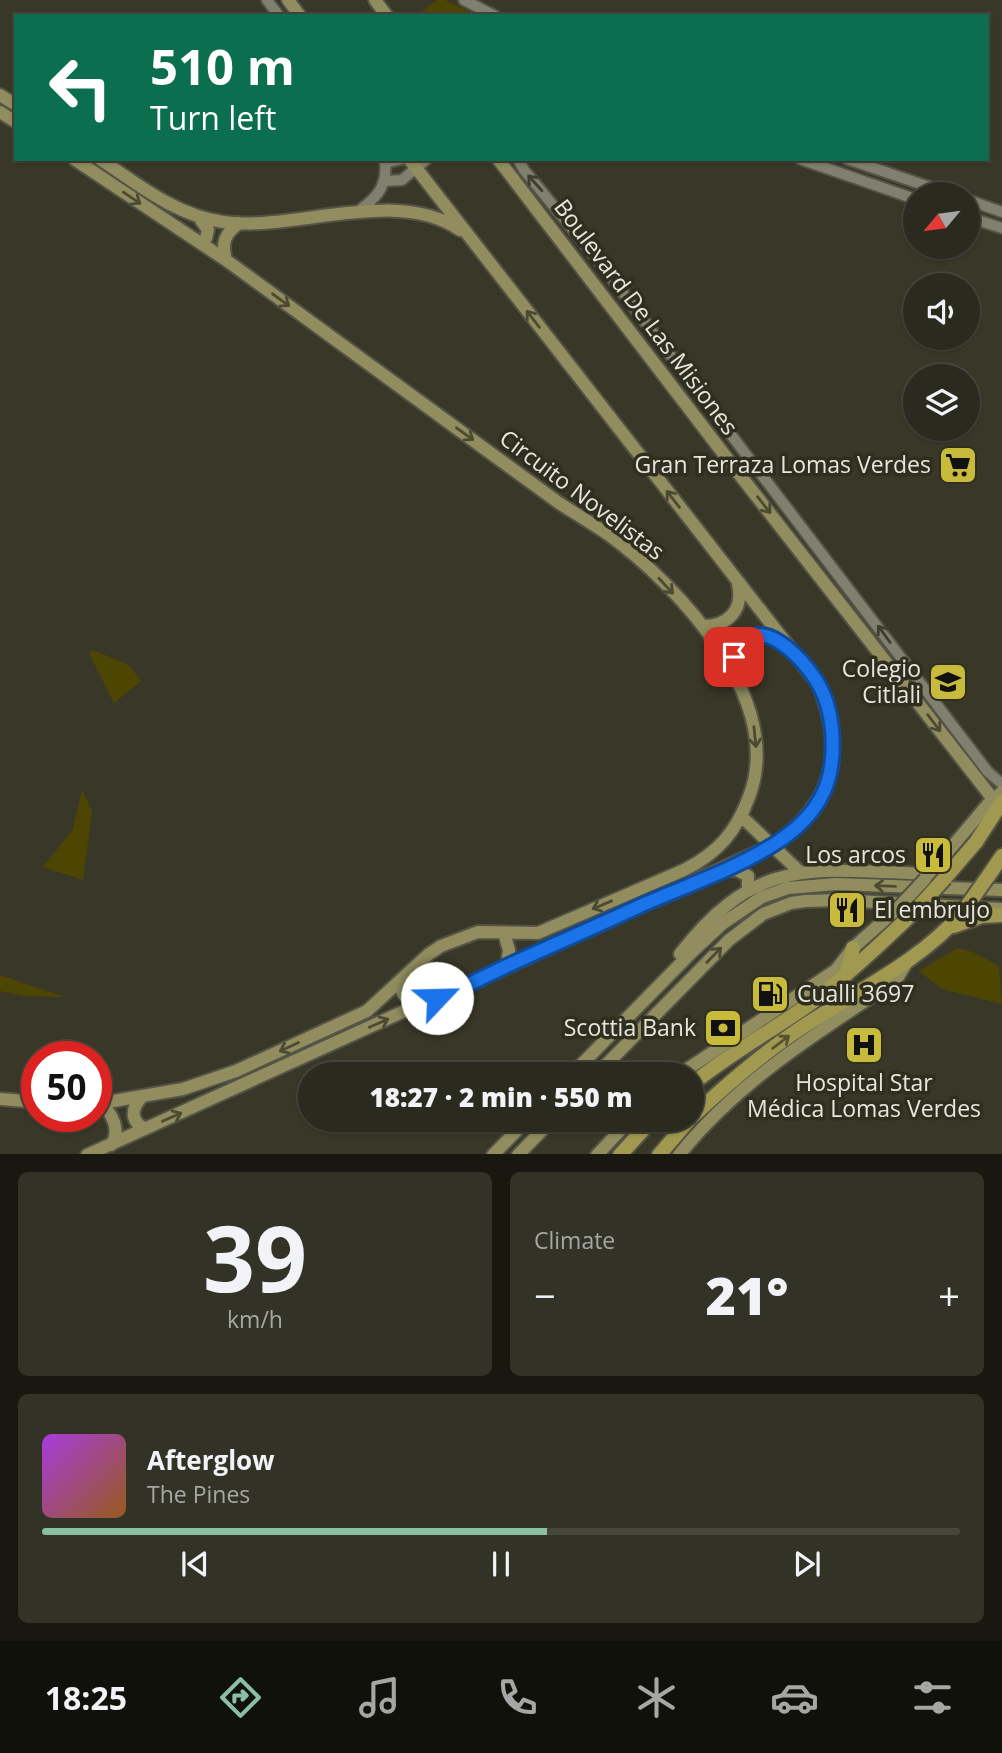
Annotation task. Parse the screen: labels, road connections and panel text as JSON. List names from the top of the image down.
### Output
{
  "streets": {
    "main road": ["Boulevard De Las Misiones", "Circuito Novelistas"]
  },
  "places": {
    "supermarket": ["Gran Terraza Lomas Verdes"],
    "school or university": ["Colegio Citlali"],
    "restaurant": ["Los arcos", "El embrujo"],
    "fuel station": ["Cualli 3697"],
    "bank": ["Scottia Bank"],
    "hospital": ["Hospital Star Médica Lomas Verdes"]
  },
  "north": "bottom left",
  "page": {
    "turn": ["510 m", "Turn left"],
    "limit": "50",
    "trip": "18:27 · 2 min · 550 m",
    "tile": [
      ["39", "km/h"],
      "Climate"
    ],
    "heat": ["−", "21°", "+"],
    "song": ["Afterglow", "The Pines"],
    "tabs": "18:25"
  }
}
